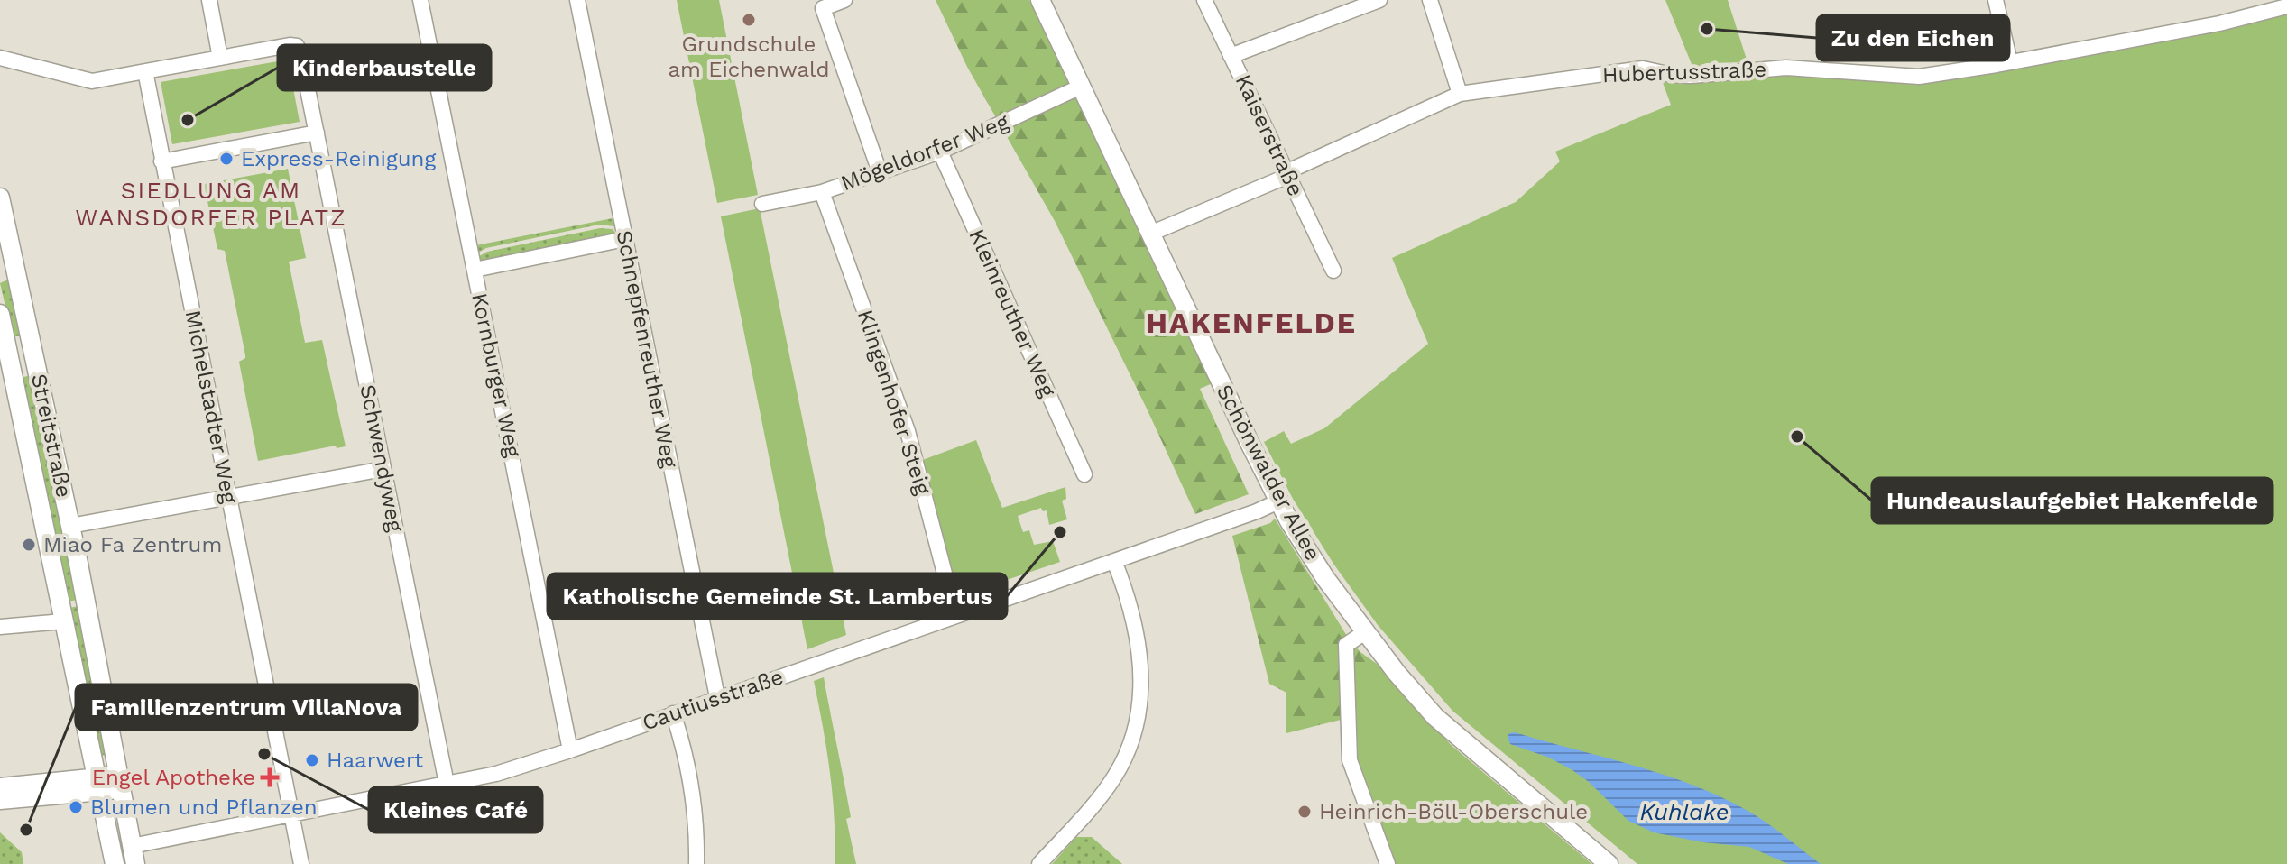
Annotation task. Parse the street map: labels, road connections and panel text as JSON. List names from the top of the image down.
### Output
{
  "streets": {
    "main road": ["Streitstraße", "Schönwalder Allee"],
    "street": [
      "Hubertusstraße",
      "Kaiserstraße",
      "Mögeldorfer Weg",
      "Kleinreuther Weg",
      "Schnepfenreuther Weg",
      "Kornburger Weg",
      "Klingenhofer Steig",
      "Michelstadter Weg",
      "Schwendyweg",
      "Cautiusstraße"
    ]
  },
  "crossings": [
    ["Hubertusstraße", "Kaiserstraße"],
    ["Hubertusstraße", "Schönwalder Allee"],
    ["Mögeldorfer Weg", "Kleinreuther Weg"],
    ["Mögeldorfer Weg", "Klingenhofer Steig"],
    ["Mögeldorfer Weg", "Schönwalder Allee"],
    ["Schnepfenreuther Weg", "Cautiusstraße"],
    ["Kornburger Weg", "Cautiusstraße"],
    ["Klingenhofer Steig", "Cautiusstraße"],
    ["Michelstadter Weg", "Cautiusstraße"],
    ["Streitstraße", "Cautiusstraße"],
    ["Schwendyweg", "Cautiusstraße"],
    ["Schönwalder Allee", "Cautiusstraße"]
  ],
  "districts": ["SIEDLUNG AM WANSDORFER PLATZ", "HAKENFELDE"],
  "water": ["Kuhlake"],
  "places": {
    "other": [
      "Grundschule am Eichenwald",
      "Zu den Eichen",
      "Kinderbaustelle",
      "Express-Reinigung",
      "Hundeauslaufgebiet Hakenfelde",
      "Katholische Gemeinde St. Lambertus",
      "Miao Fa Zentrum",
      "Kleines Café",
      "Haarwert",
      "Blumen und Pflanzen",
      "Heinrich-Böll-Oberschule",
      "Familienzentrum VillaNova"
    ],
    "health": ["Engel Apotheke"]
  }
}
